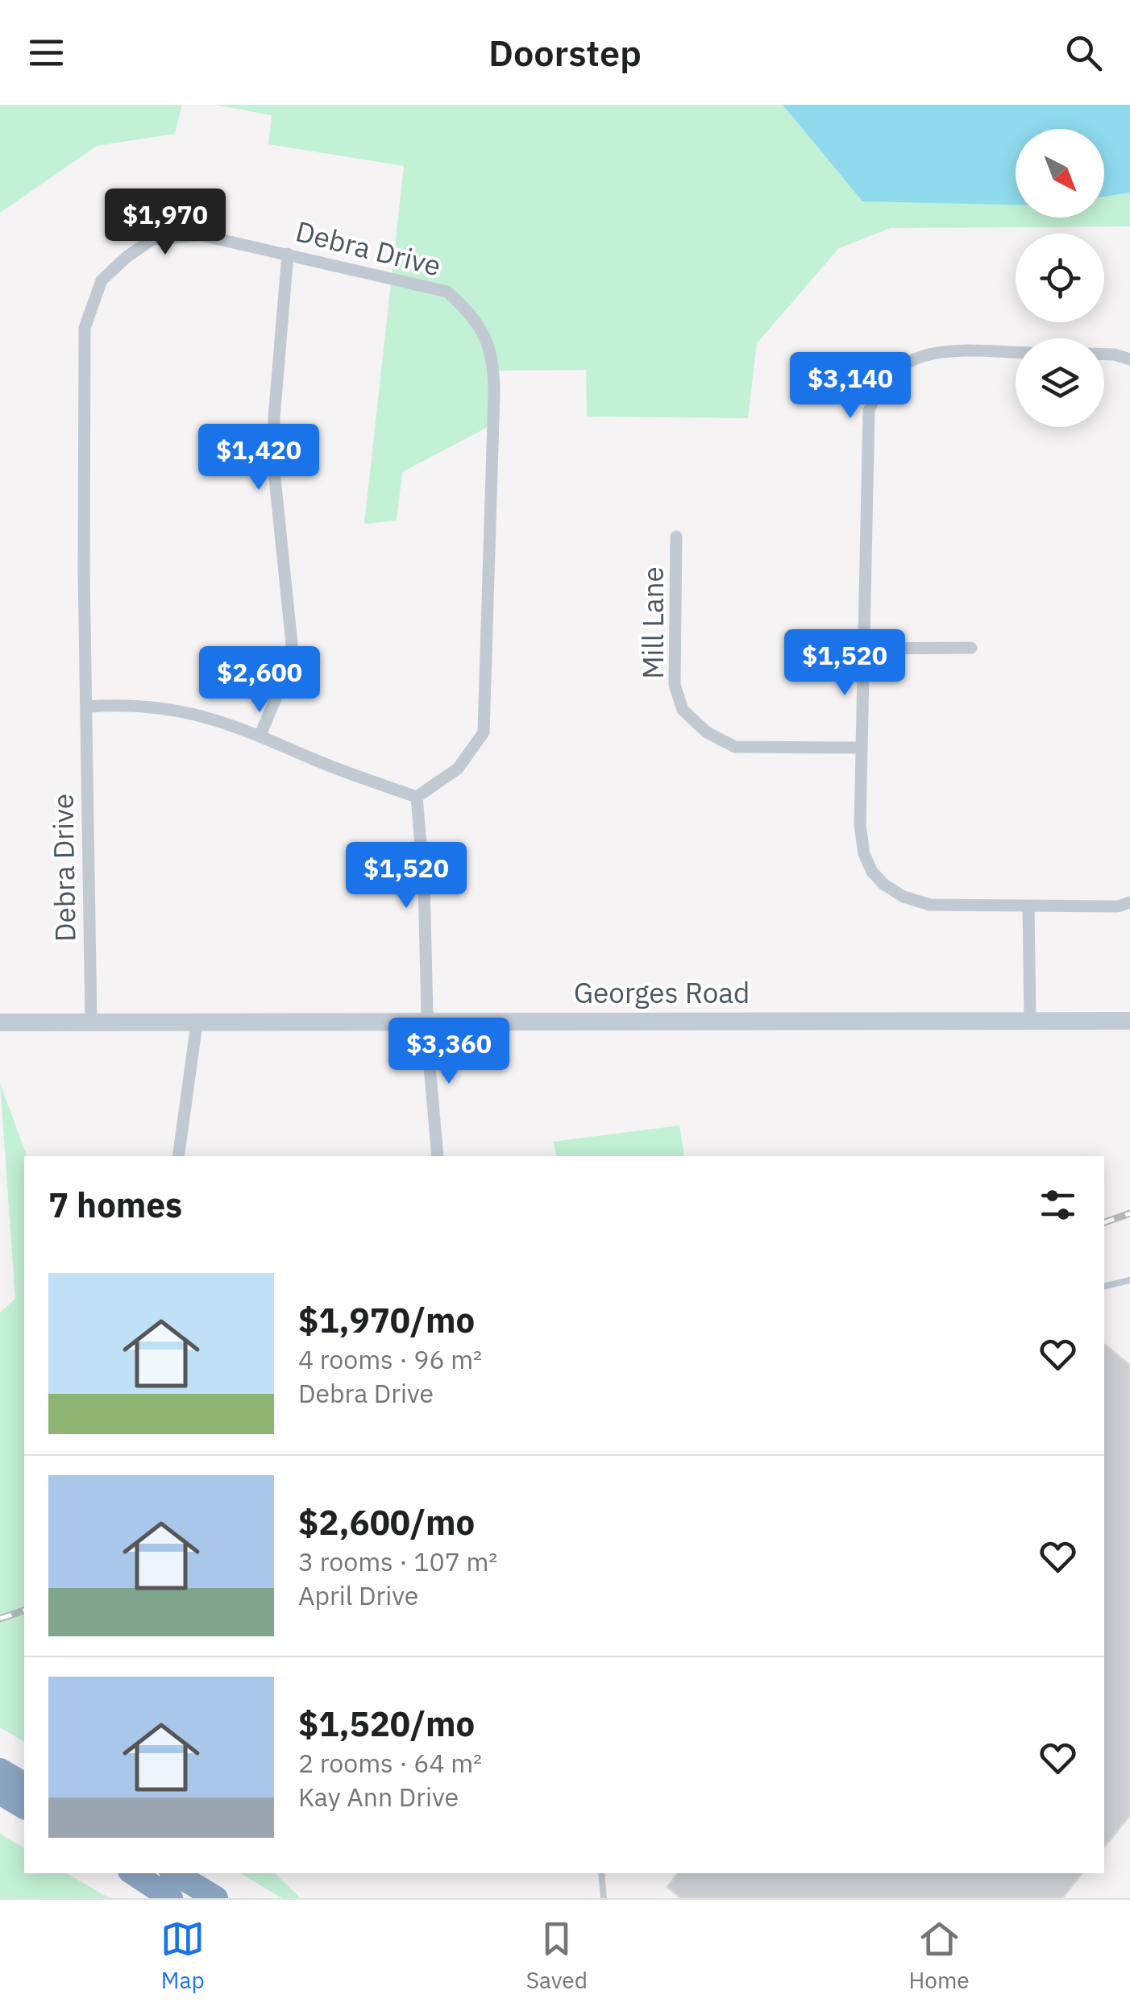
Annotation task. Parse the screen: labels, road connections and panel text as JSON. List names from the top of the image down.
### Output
{
  "streets": {
    "street": ["Debra Drive", "Mill Lane", "Georges Road"]
  },
  "crossings": [
    ["Debra Drive", "Georges Road"]
  ],
  "north": "bottom right",
  "page": {
    "header": "Doorstep",
    "price": [
      "$1,970",
      "$3,140",
      "$1,420",
      "$1,520",
      "$2,600",
      "$1,520",
      "$3,360"
    ],
    "heading": "7 homes",
    "list": [
      {
        "name": "$1,970/mo",
        "note": "4 rooms · 96 m² · Debra Drive"
      },
      {
        "name": "$2,600/mo",
        "note": "3 rooms · 107 m² · April Drive"
      },
      {
        "name": "$1,520/mo",
        "note": "2 rooms · 64 m² · Kay Ann Drive"
      }
    ],
    "tabs": ["Map", "Saved", "Home"]
  }
}
